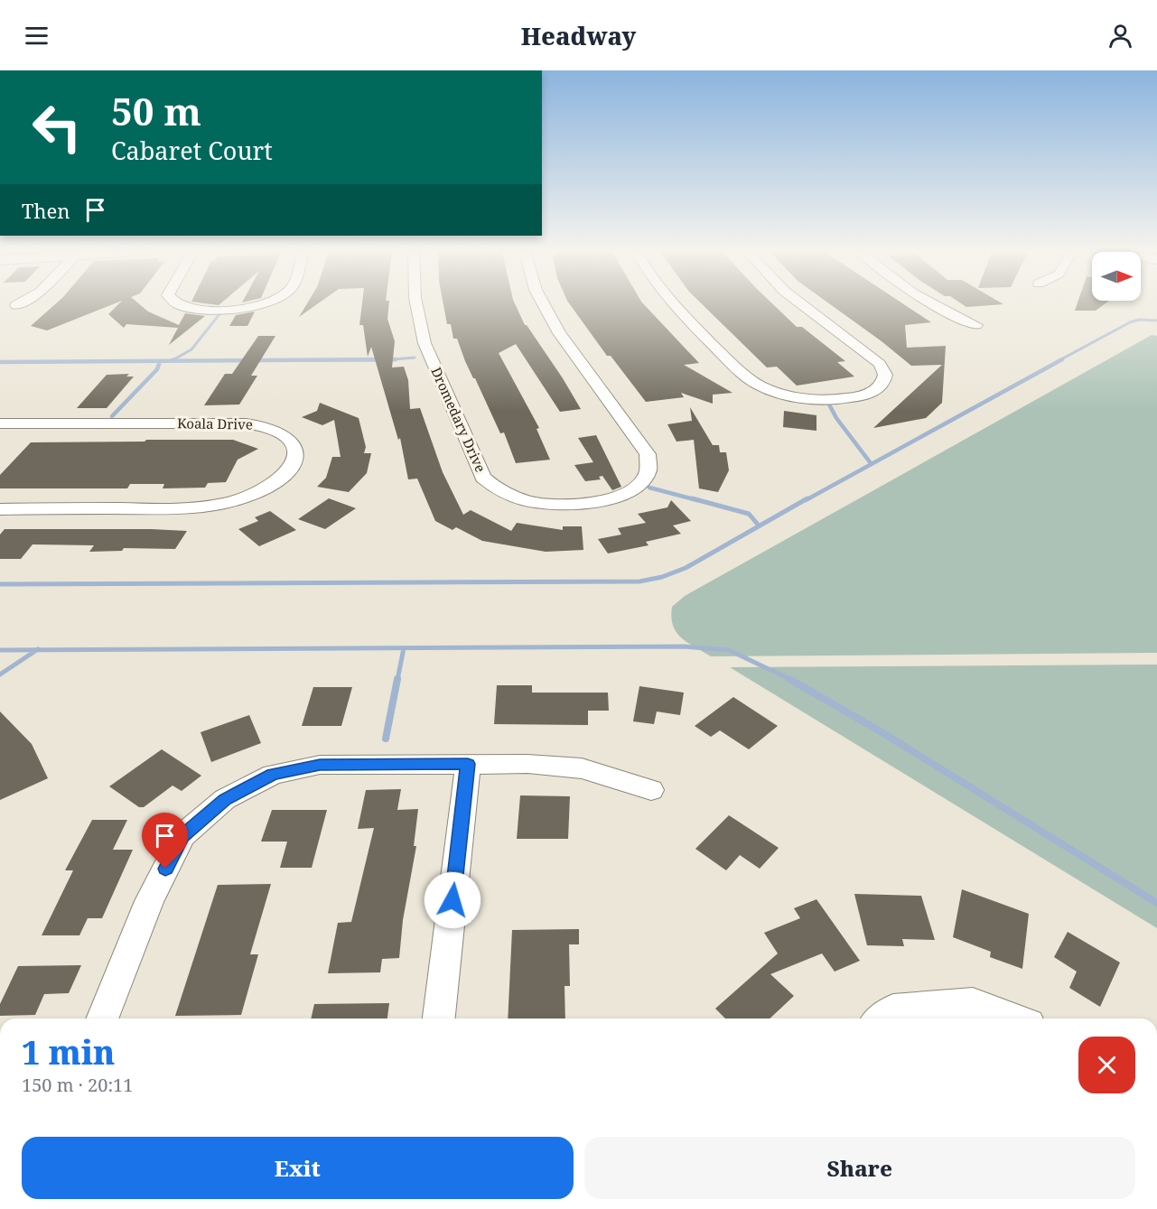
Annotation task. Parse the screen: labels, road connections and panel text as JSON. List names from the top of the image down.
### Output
{
  "streets": {
    "street": ["Dromedary Drive", "Koala Drive"]
  },
  "north": "right",
  "page": {
    "header": "Headway",
    "turn": ["50 m", "Cabaret Court"],
    "then": "Then",
    "heading": ["1 min", "150 m · 20:11"],
    "buttons": ["Exit", "Share"]
  }
}
